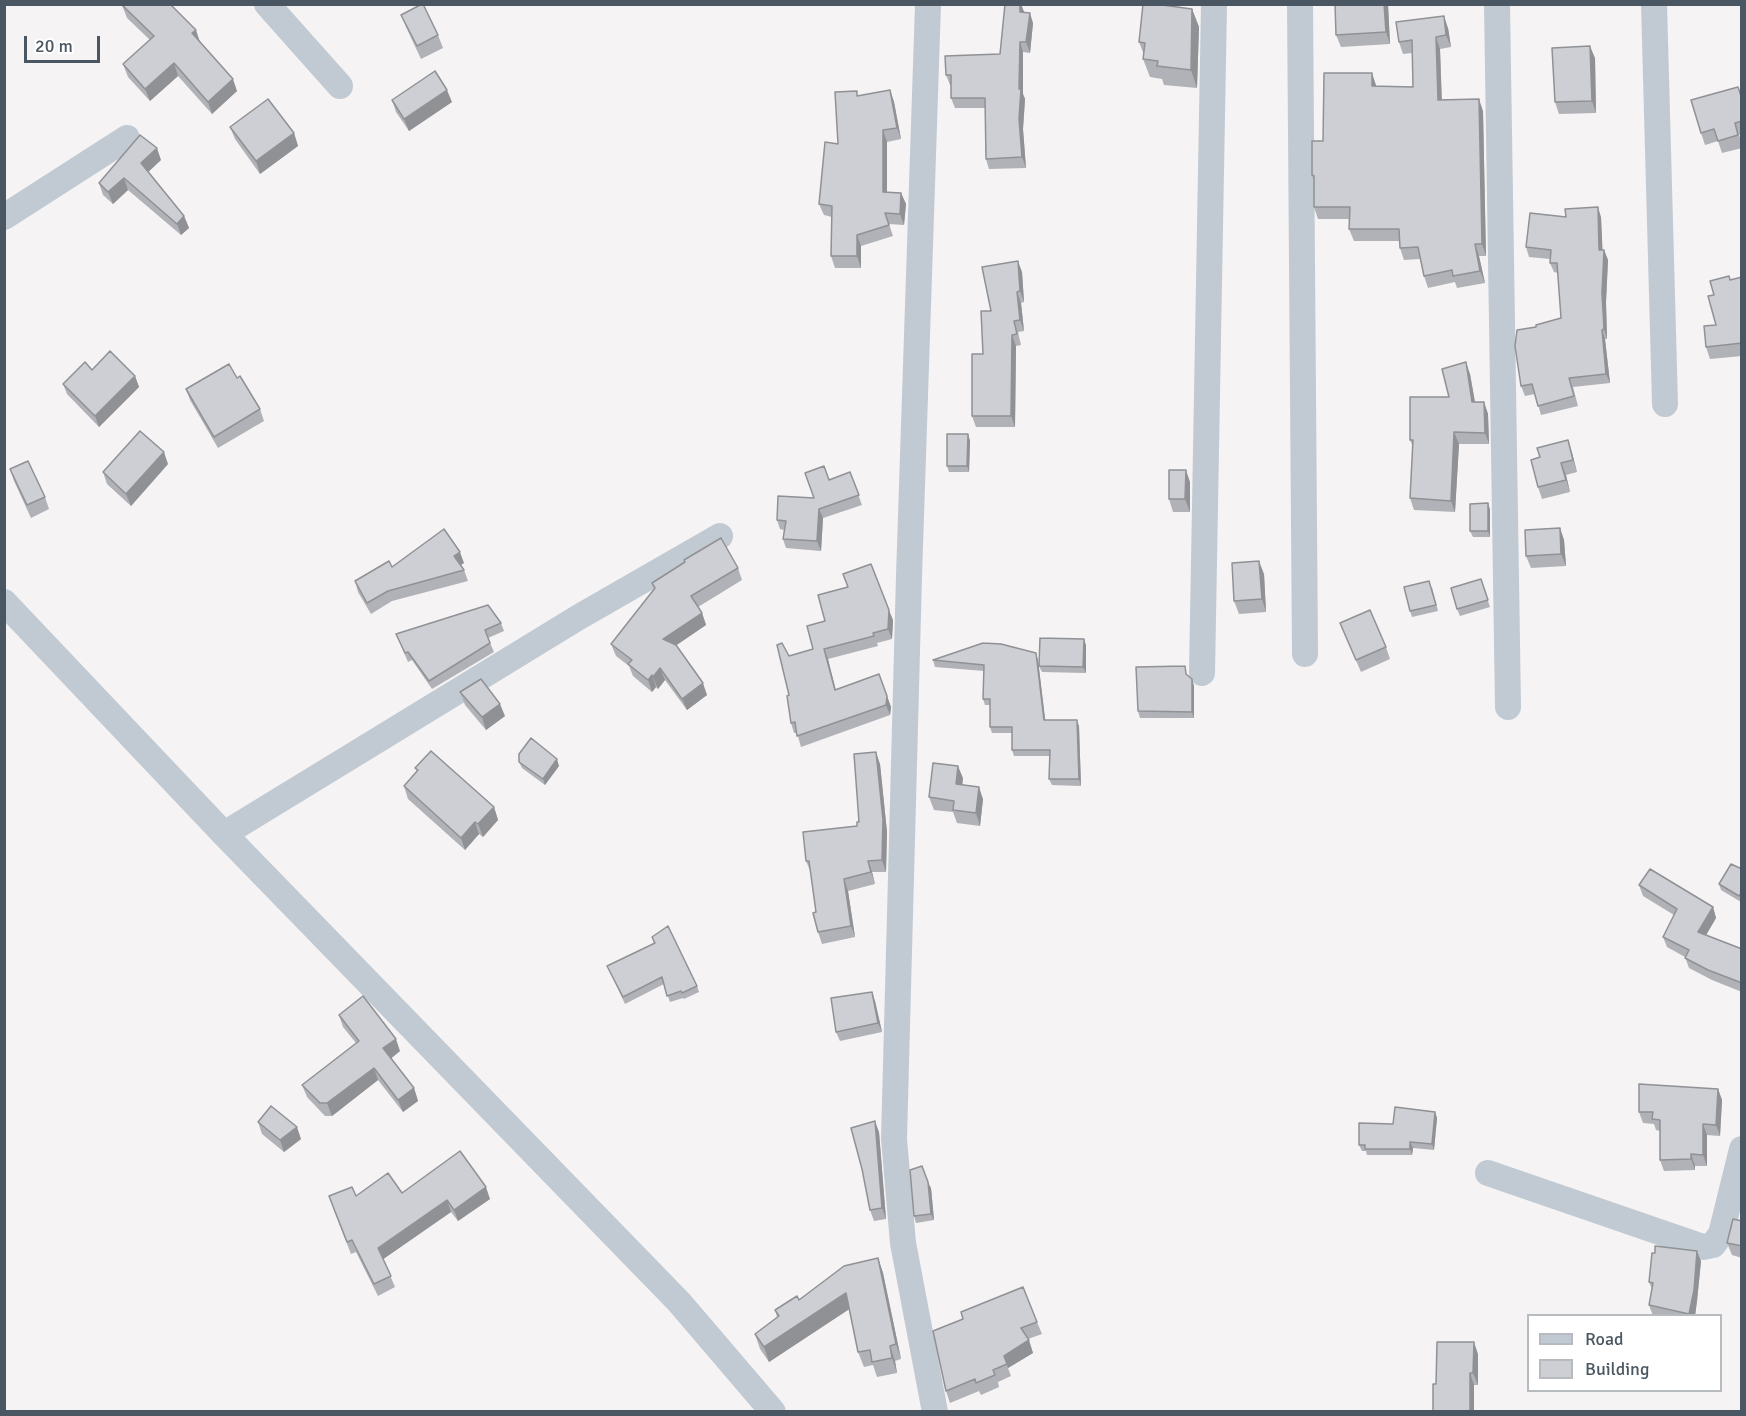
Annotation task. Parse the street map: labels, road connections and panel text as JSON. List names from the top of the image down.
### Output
{
  "legend": ["Road", "Building"],
  "scale_bar": "20 m"
}
